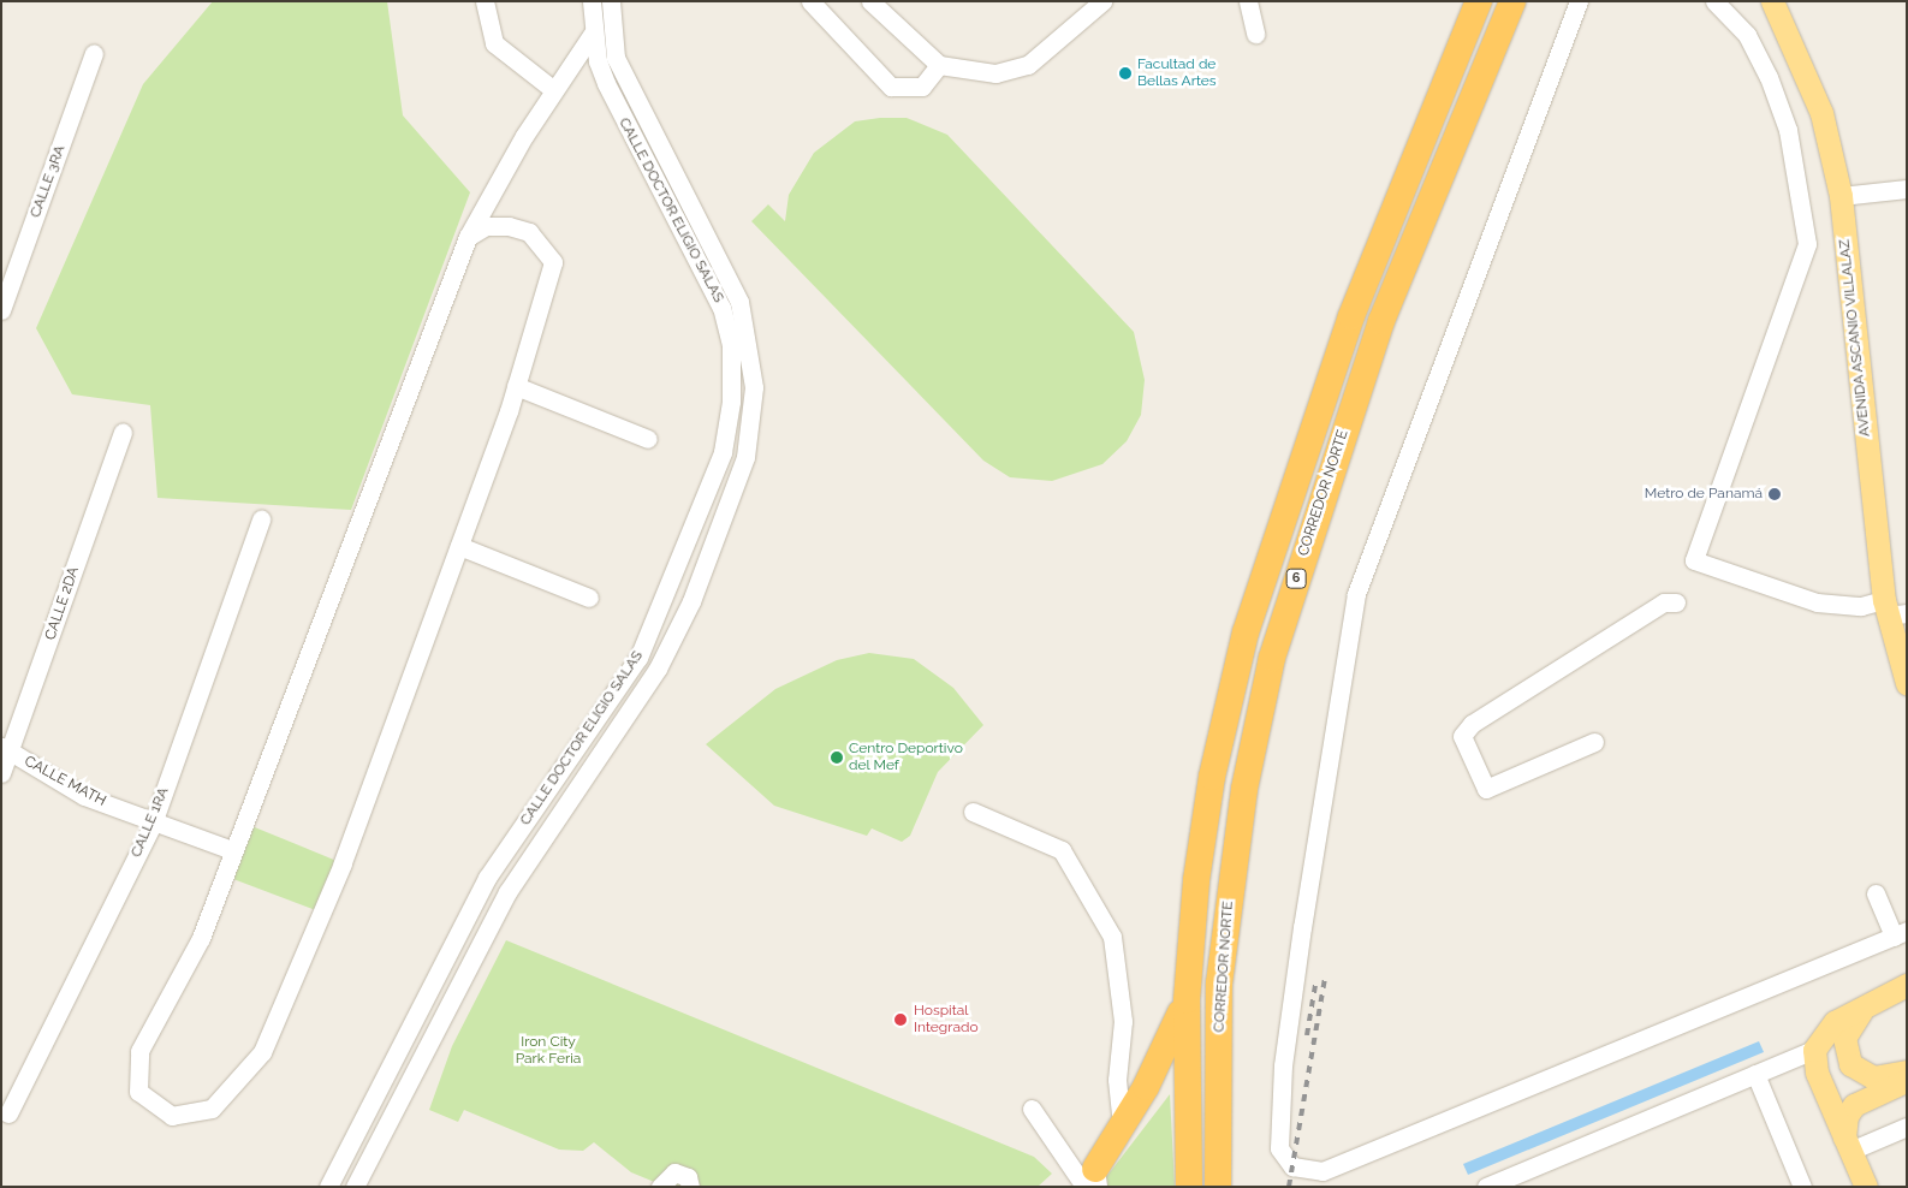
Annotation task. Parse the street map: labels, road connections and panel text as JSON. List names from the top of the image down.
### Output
{
  "streets": {
    "highway": ["CORREDOR NORTE", "6"],
    "main road": ["AVENIDA ASCANIO VILLALAZ"],
    "street": [
      "CALLE 3RA",
      "CALLE DOCTOR ELIGIO SALAS",
      "CALLE 2DA",
      "CALLE MATH",
      "CALLE 1RA"
    ]
  },
  "crossings": [
    ["CALLE 2DA", "CALLE MATH"],
    ["CALLE MATH", "CALLE 1RA"]
  ],
  "parks": ["Iron City Park Feria"],
  "places": [
    "Facultad de Bellas Artes",
    "Metro de Panamá",
    "Centro Deportivo del Mef",
    "Hospital Integrado"
  ]
}
